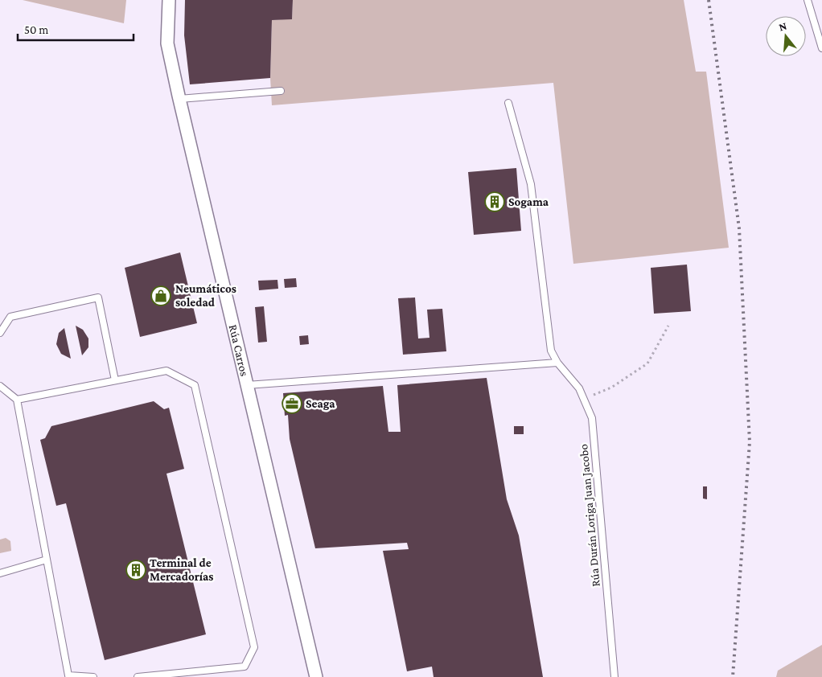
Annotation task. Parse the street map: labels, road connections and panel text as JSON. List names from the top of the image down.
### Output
{
  "streets": {
    "street": ["Rúa Carros"],
    "lane": ["Rúa Durán Loriga Juan Jacobo"]
  },
  "places": {
    "building": ["Sogama", "Terminal de Mercadorías"],
    "shop": ["Neumáticos soledad"],
    "office": ["Seaga"]
  },
  "scale_bar": "50 m",
  "north": "top"
}
